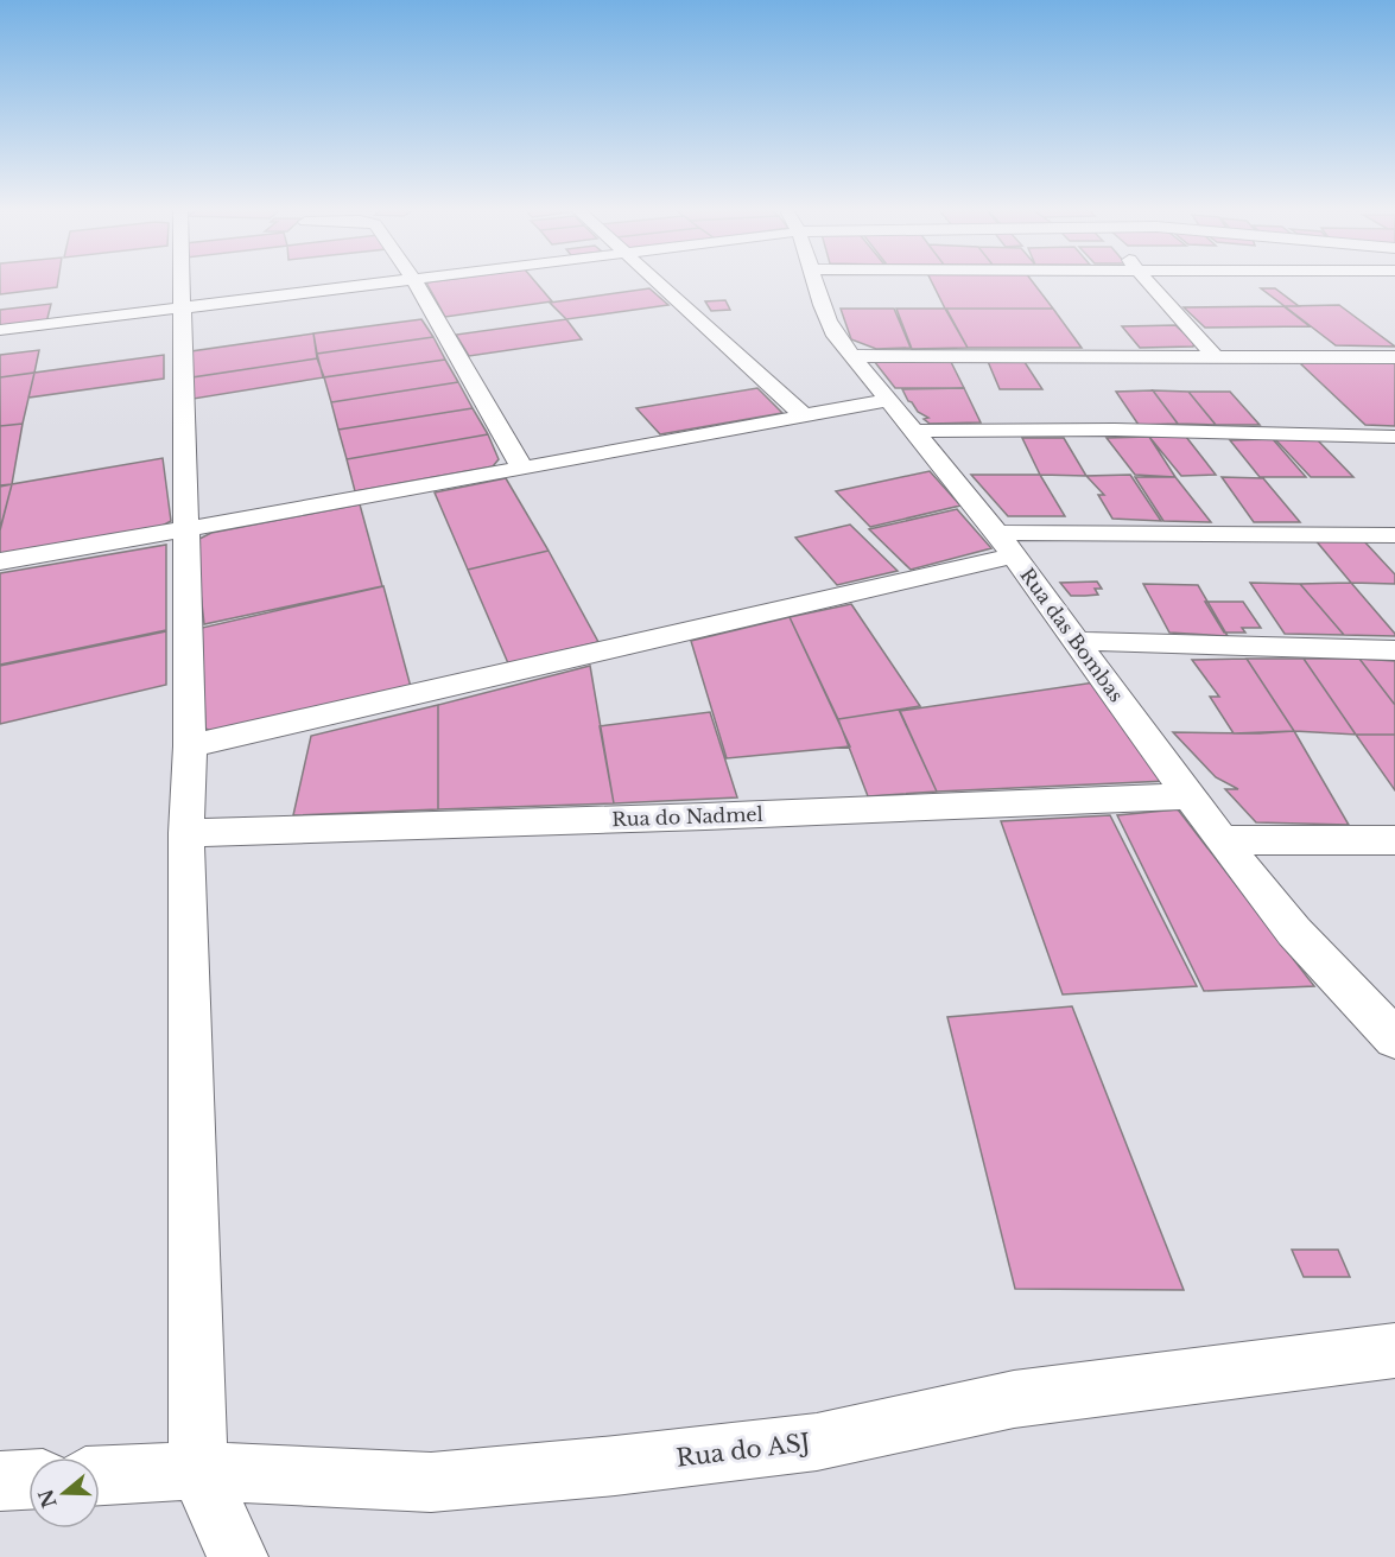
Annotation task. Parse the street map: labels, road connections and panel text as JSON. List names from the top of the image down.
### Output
{
  "streets": {
    "street": ["Rua das Bombas", "Rua do Nadmel", "Rua do ASJ"]
  },
  "crossings": [
    ["Rua das Bombas", "Rua do Nadmel"]
  ],
  "north": "left"
}
